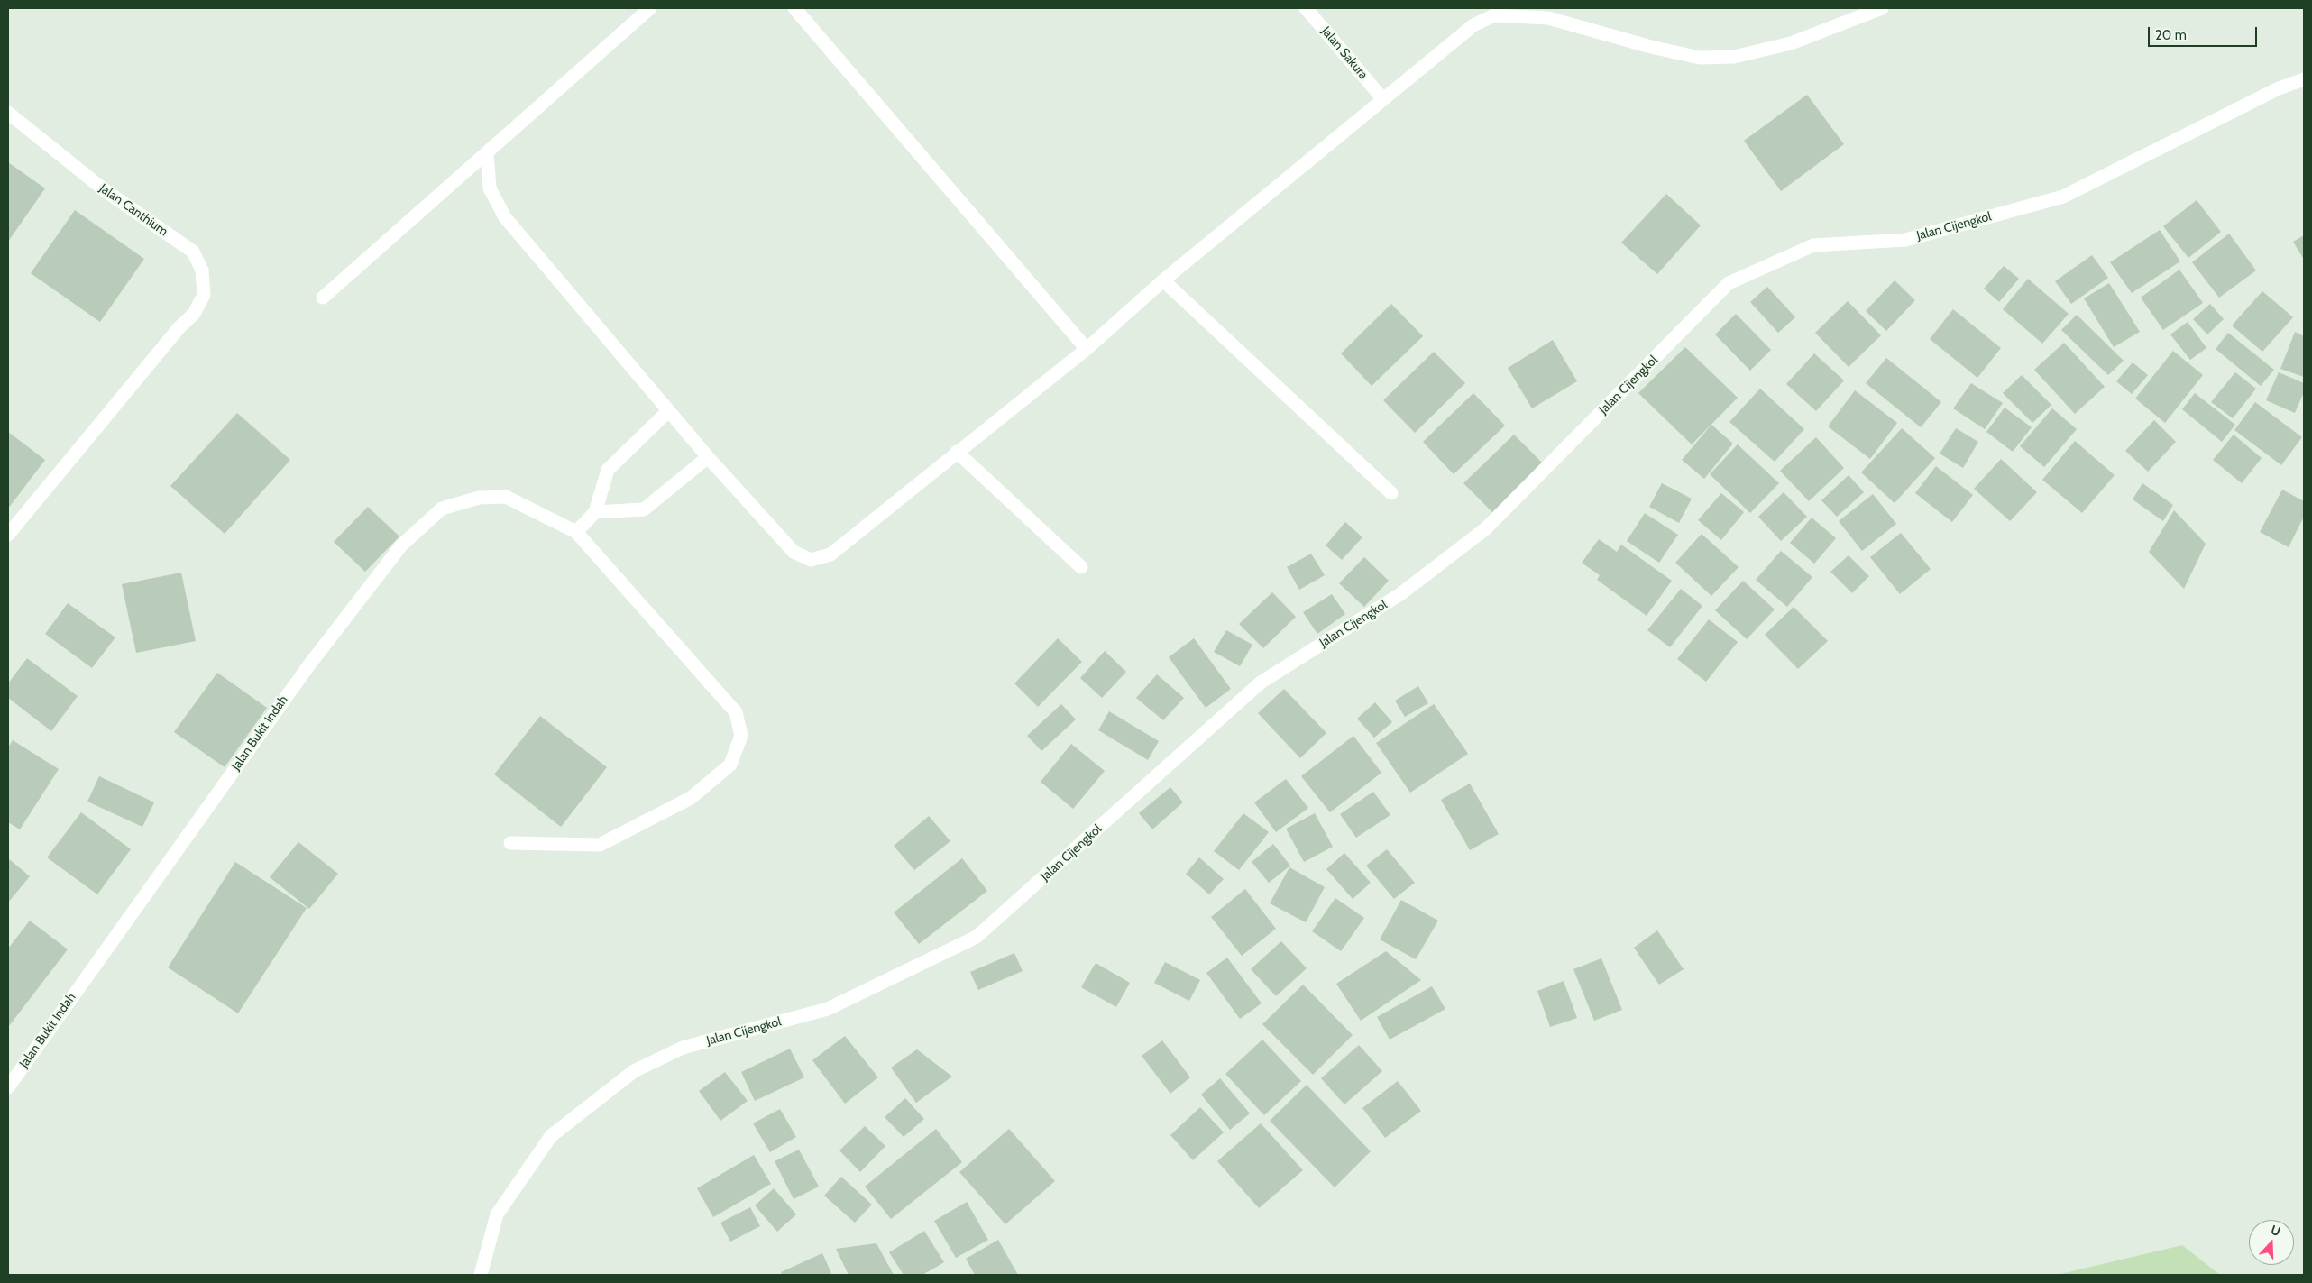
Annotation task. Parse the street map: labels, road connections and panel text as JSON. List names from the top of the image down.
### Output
{
  "streets": {
    "street": [
      "Jalan Sakura",
      "Jalan Canthium",
      "Jalan Cijengkol",
      "Jalan Bukit Indah"
    ]
  },
  "scale_bar": "20 m",
  "north": "top"
}
